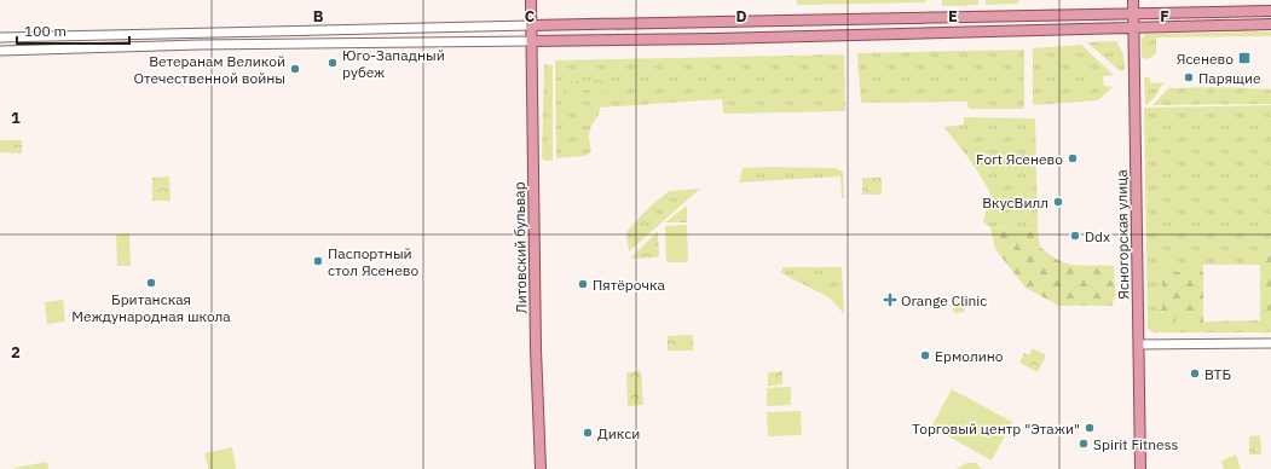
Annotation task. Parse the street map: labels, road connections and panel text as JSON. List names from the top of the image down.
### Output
{
  "streets": {
    "main road": ["Ясногорская улица", "Литовский бульвар"]
  },
  "places": {
    "transit": ["Ясенево"],
    "other": [
      "Юго-Западный рубеж",
      "Ветеранам Великой Отечественной войны",
      "Парящие",
      "Fort Ясенево",
      "ВкусВилл",
      "Ddx",
      "Паспортный стол Ясенево",
      "Британская Международная школа",
      "Пятёрочка",
      "Ермолино",
      "ВТБ",
      "Торговый центр \"Этажи\"",
      "Дикси",
      "Spirit Fitness"
    ],
    "health": ["Orange Clinic"]
  },
  "scale_bar": "100 m",
  "grid": {
    "columns": [
      "B",
      "C",
      "D",
      "E",
      "F"
    ],
    "rows": ["1", "2"]
  }
}
